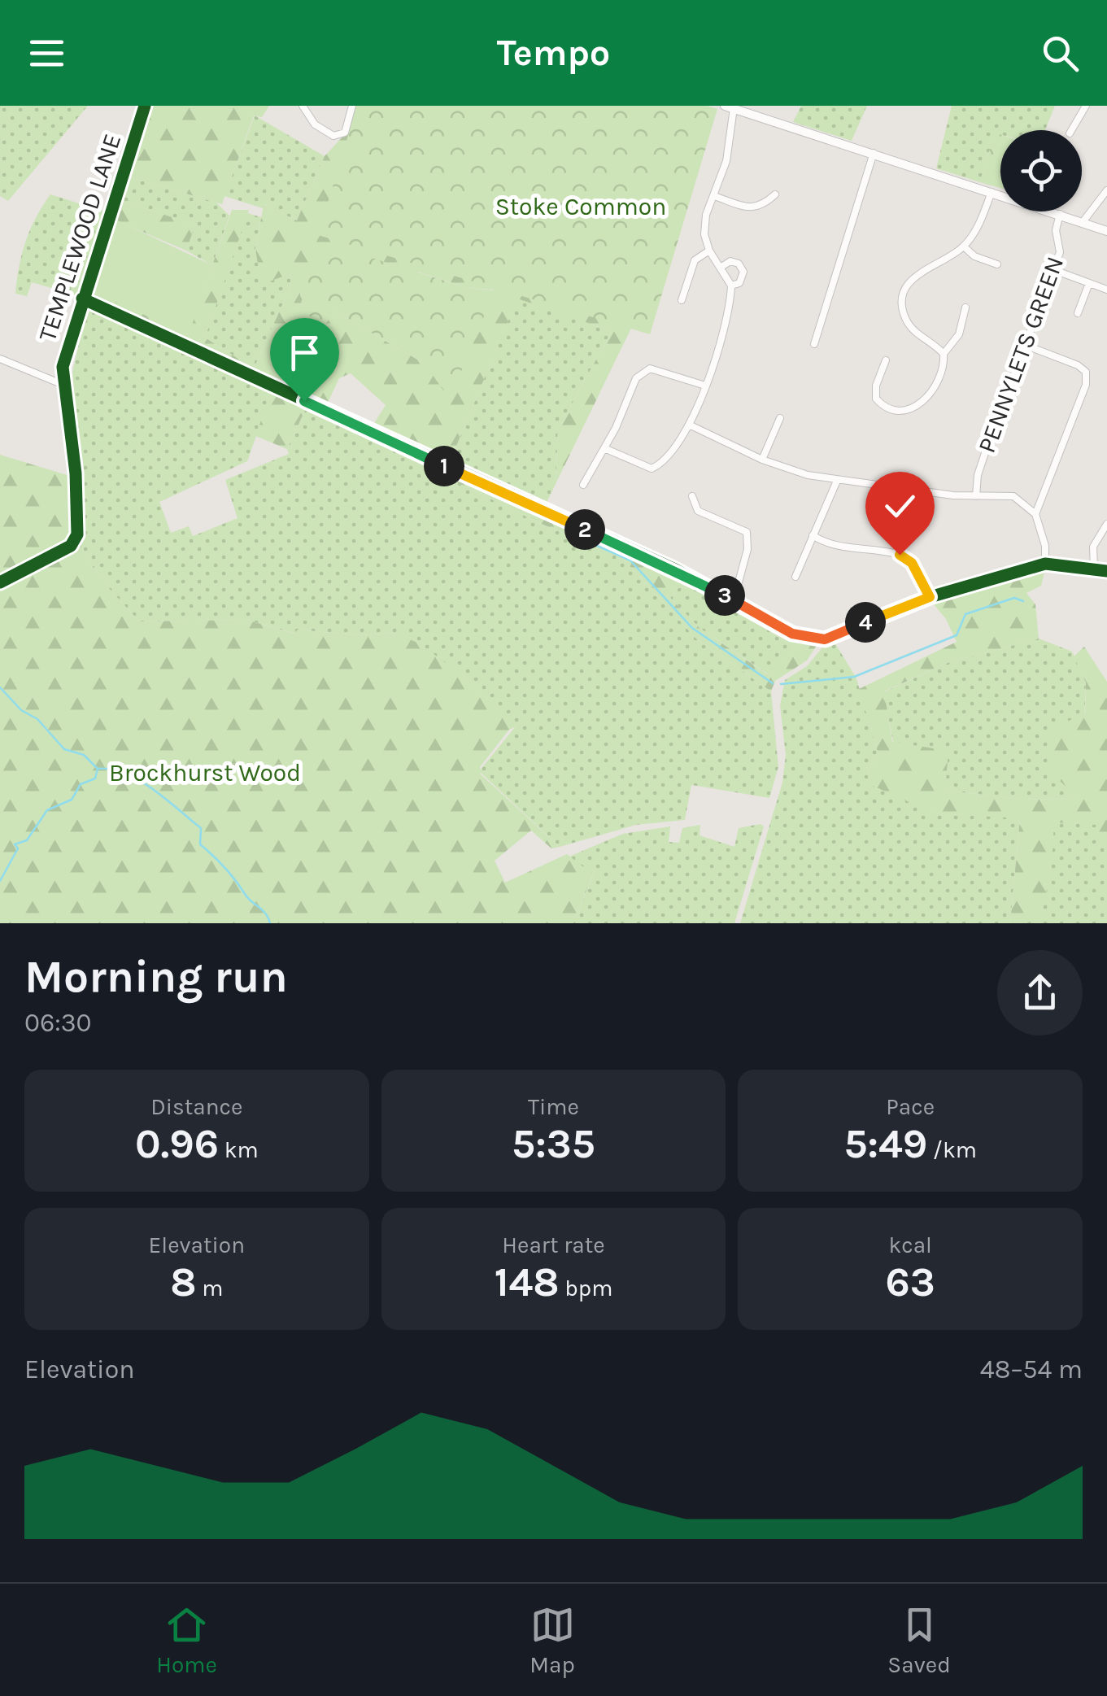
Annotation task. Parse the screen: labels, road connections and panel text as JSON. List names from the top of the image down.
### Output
{
  "streets": {
    "street": ["TEMPLEWOOD LANE", "PENNYLETS GREEN"]
  },
  "parks": ["Stoke Common", "Brockhurst Wood"],
  "page": {
    "header": "Tempo",
    "pins": [
      "1",
      "2",
      "3",
      "4"
    ],
    "heading": ["Morning run", "06:30"],
    "stats": [
      ["Distance", "0.96 km"],
      ["Time", "5:35"],
      ["Pace", "5:49 /km"],
      ["Elevation", "8 m"],
      ["Heart rate", "148 bpm"],
      ["kcal", "63"]
    ],
    "chart": ["Elevation", "48–54 m"],
    "tabs": ["Home", "Map", "Saved"]
  }
}
